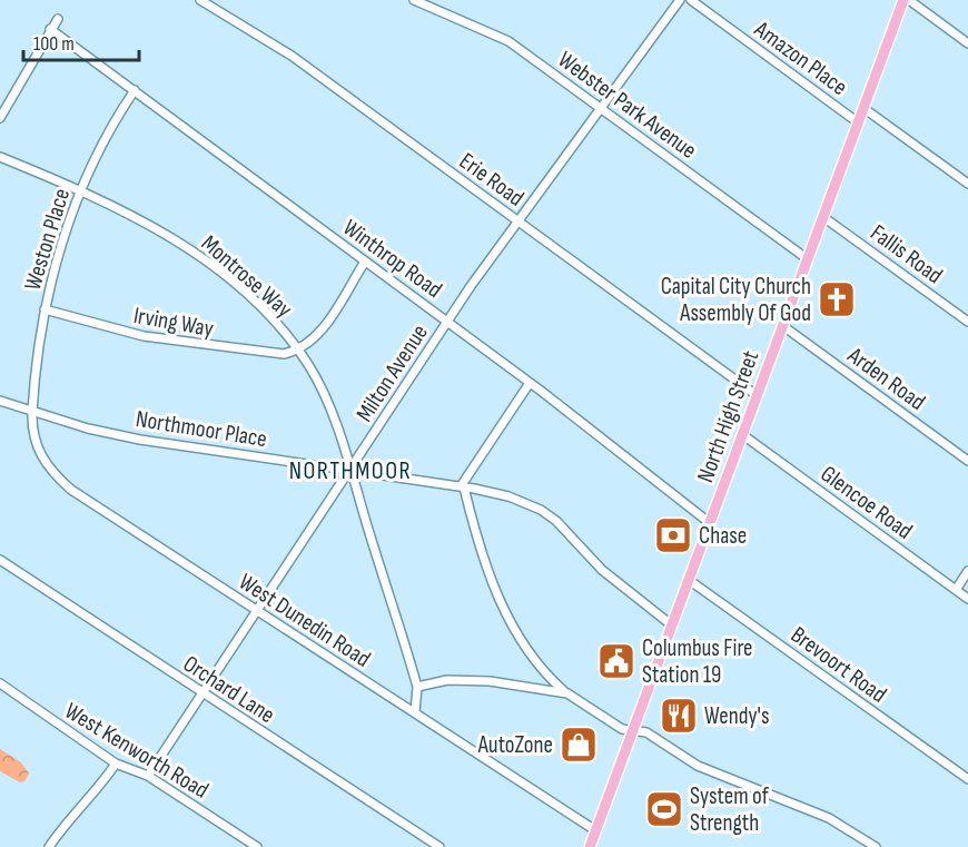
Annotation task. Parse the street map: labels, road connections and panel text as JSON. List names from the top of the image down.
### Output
{
  "streets": {
    "main road": ["North High Street"],
    "street": [
      "Amazon Place",
      "Webster Park Avenue",
      "Erie Road",
      "Weston Place",
      "Fallis Road",
      "Winthrop Road",
      "Montrose Way",
      "Irving Way",
      "Milton Avenue",
      "Arden Road",
      "Northmoor Place",
      "Glencoe Road",
      "West Dunedin Road",
      "Brevoort Road",
      "Orchard Lane",
      "West Kenworth Road"
    ]
  },
  "crossings": [
    ["Amazon Place", "North High Street"],
    ["Webster Park Avenue", "Milton Avenue"],
    ["Webster Park Avenue", "North High Street"],
    ["Erie Road", "Milton Avenue"],
    ["Erie Road", "North High Street"],
    ["Weston Place", "Winthrop Road"],
    ["Weston Place", "Montrose Way"],
    ["Weston Place", "Irving Way"],
    ["Weston Place", "Northmoor Place"],
    ["Weston Place", "West Dunedin Road"],
    ["Fallis Road", "North High Street"],
    ["Winthrop Road", "Milton Avenue"],
    ["Winthrop Road", "North High Street"],
    ["Montrose Way", "Irving Way"],
    ["Montrose Way", "Milton Avenue"],
    ["Montrose Way", "Northmoor Place"],
    ["Montrose Way", "West Dunedin Road"],
    ["Milton Avenue", "Northmoor Place"],
    ["Milton Avenue", "West Dunedin Road"],
    ["Milton Avenue", "Orchard Lane"],
    ["Milton Avenue", "West Kenworth Road"],
    ["Arden Road", "North High Street"],
    ["North High Street", "Northmoor Place"],
    ["North High Street", "Glencoe Road"],
    ["North High Street", "West Dunedin Road"],
    ["North High Street", "Brevoort Road"],
    ["Northmoor Place", "West Dunedin Road"]
  ],
  "districts": ["NORTHMOOR"],
  "places": {
    "church": ["Capital City Church Assembly Of God"],
    "bank": ["Chase"],
    "public building": ["Columbus Fire Station 19"],
    "restaurant": ["Wendy's"],
    "shop": ["AutoZone"],
    "sports": ["System of Strength"]
  },
  "scale_bar": "100 m"
}
